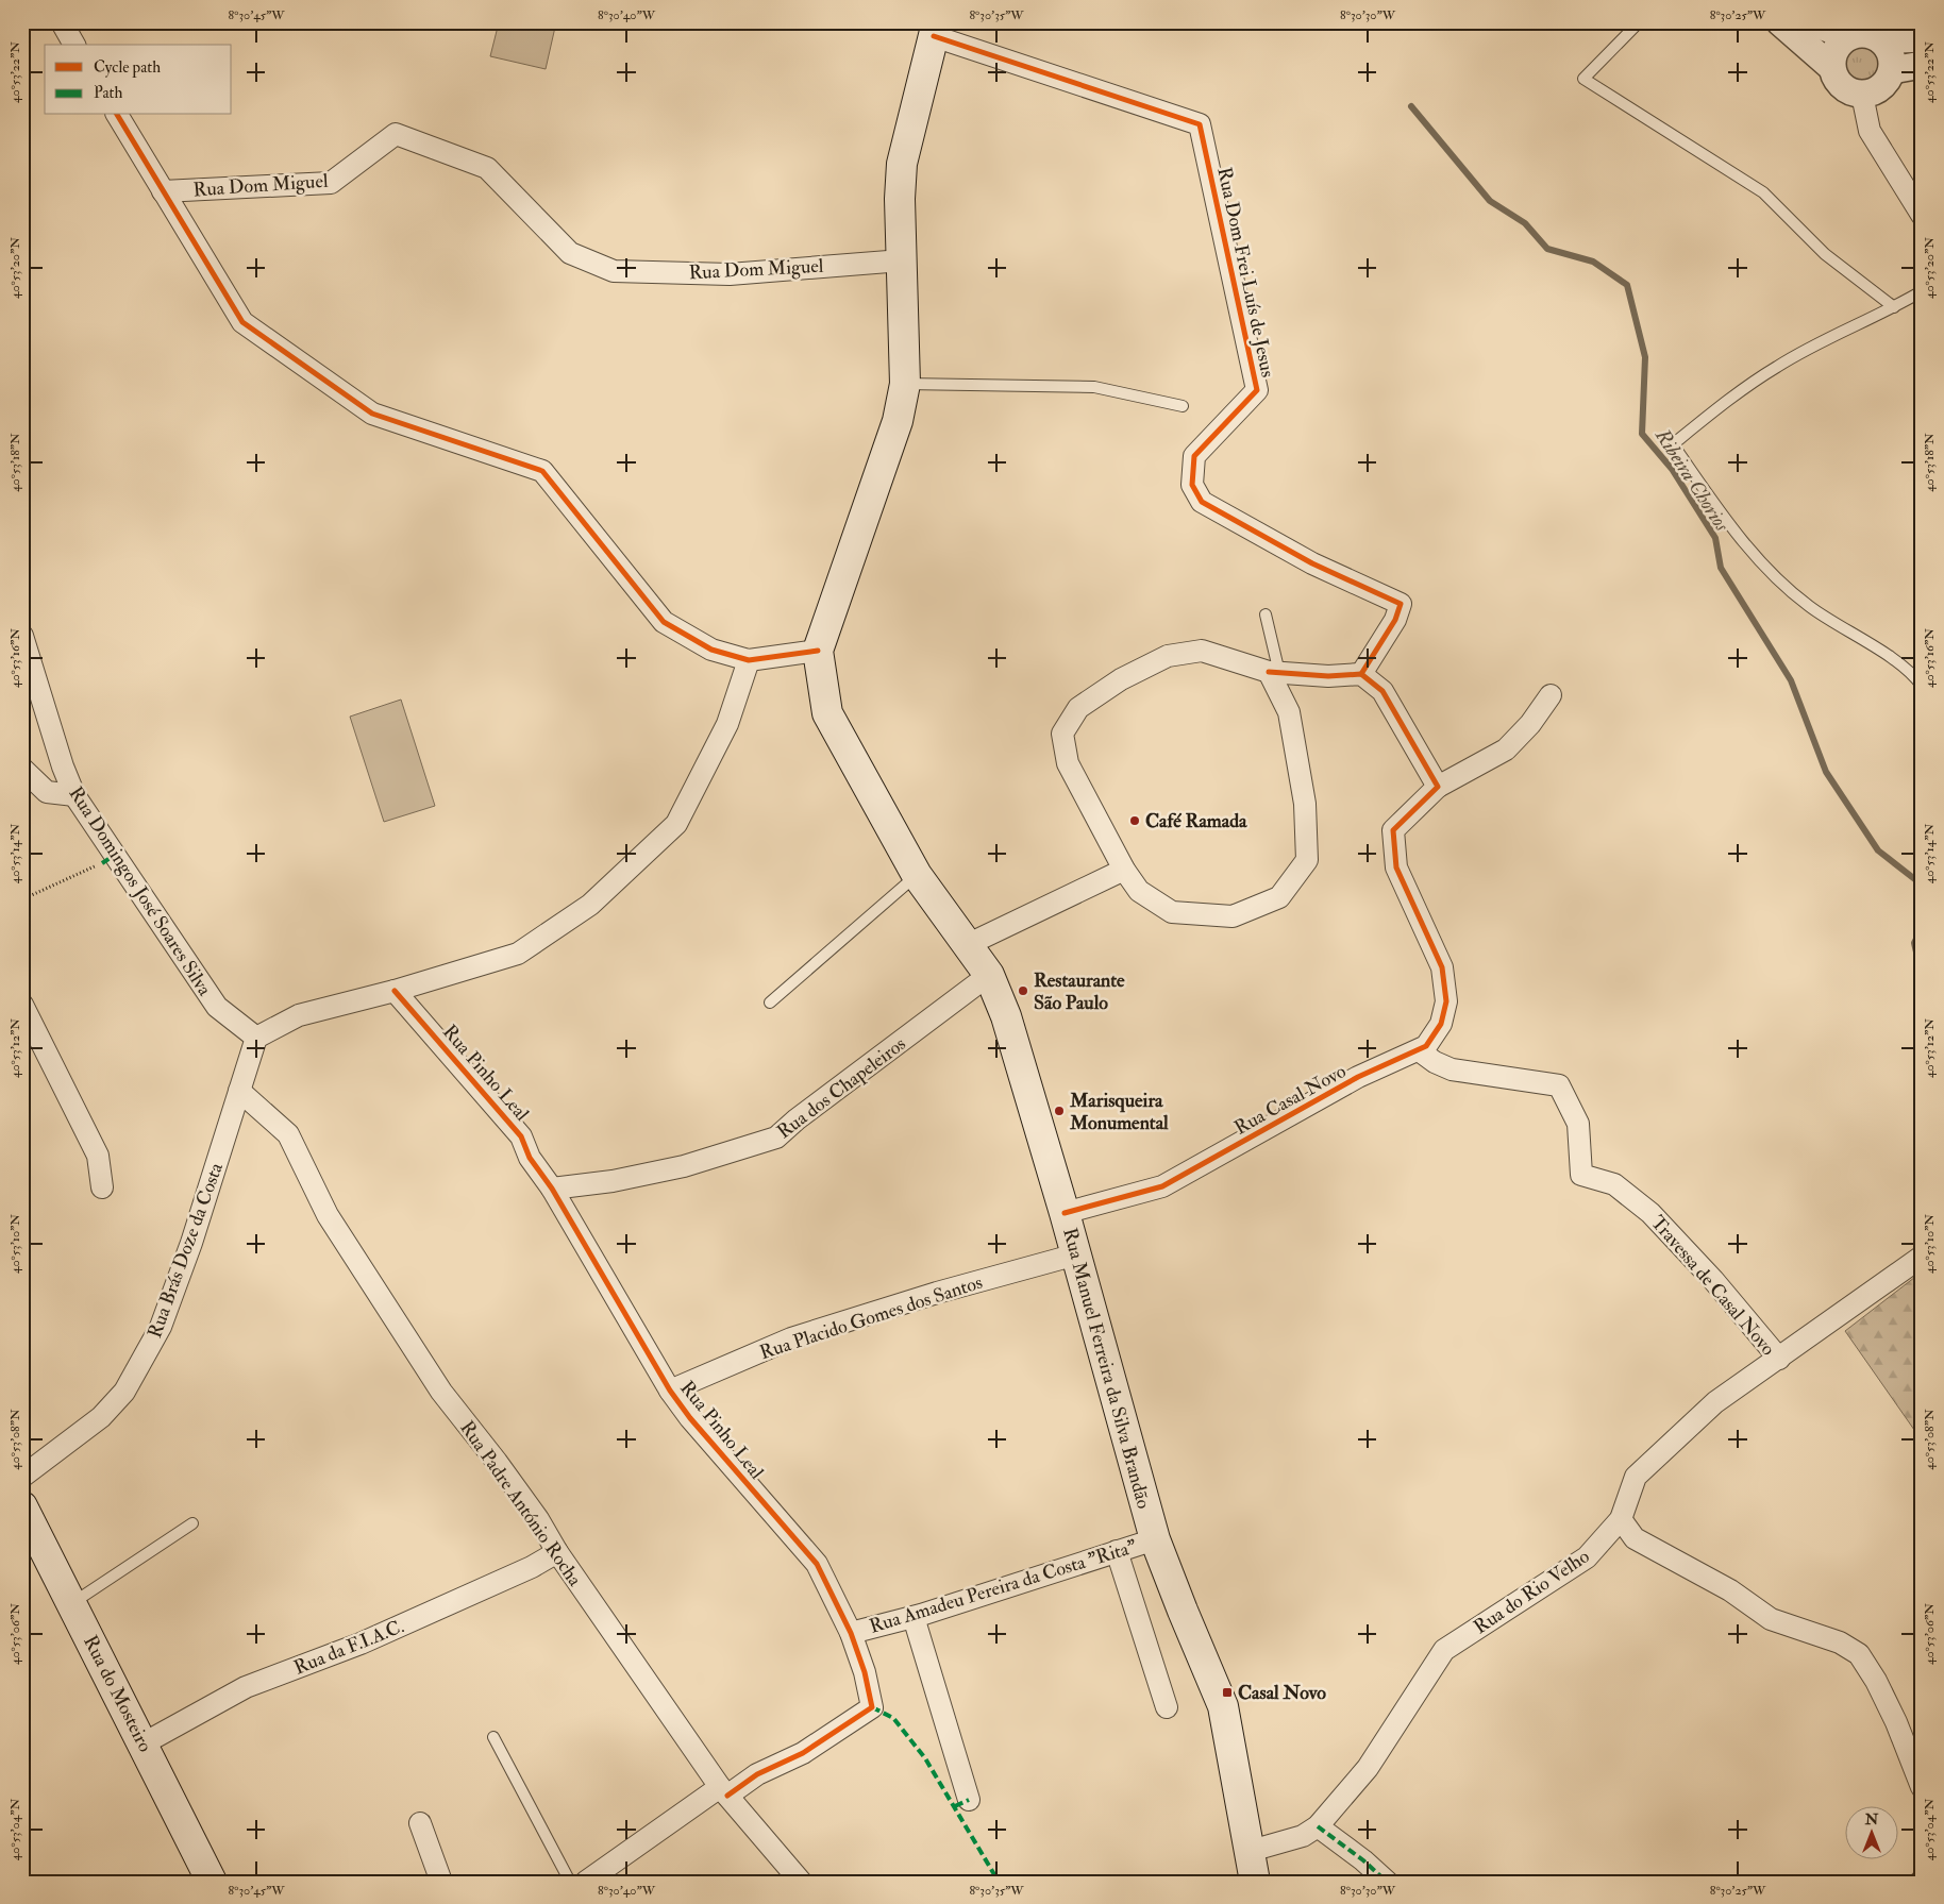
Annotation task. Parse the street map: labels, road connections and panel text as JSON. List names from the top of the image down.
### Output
{
  "streets": {
    "main road": ["Rua Manuel Ferreira da Silva Brandão", "Rua do Mosteiro"],
    "street": [
      "Rua Dom Miguel",
      "Rua Dom Frei Luís de Jesus",
      "Rua Domingos José Soares Silva",
      "Rua Pinho Leal",
      "Rua dos Chapeleiros",
      "Rua Casal Novo",
      "Rua Brás Doze da Costa",
      "Travessa de Casal Novo",
      "Rua Placido Gomes dos Santos",
      "Rua Padre António Rocha",
      "Rua Amadeu Pereira da Costa \"Rita\"",
      "Rua do Rio Velho",
      "Rua da F.I.A.C."
    ]
  },
  "crossings": [
    ["Rua Dom Miguel", "Rua Manuel Ferreira da Silva Brandão"],
    ["Rua Dom Frei Luís de Jesus", "Rua Manuel Ferreira da Silva Brandão"],
    ["Rua Domingos José Soares Silva", "Rua Brás Doze da Costa"],
    ["Rua Pinho Leal", "Rua dos Chapeleiros"],
    ["Rua Pinho Leal", "Rua Placido Gomes dos Santos"],
    ["Rua Pinho Leal", "Rua Padre António Rocha"],
    ["Rua Pinho Leal", "Rua Amadeu Pereira da Costa \"Rita\""],
    ["Rua dos Chapeleiros", "Rua Manuel Ferreira da Silva Brandão"],
    ["Rua Casal Novo", "Travessa de Casal Novo"],
    ["Rua Casal Novo", "Rua Manuel Ferreira da Silva Brandão"],
    ["Rua Brás Doze da Costa", "Rua Padre António Rocha"],
    ["Travessa de Casal Novo", "Rua do Rio Velho"],
    ["Rua Placido Gomes dos Santos", "Rua Manuel Ferreira da Silva Brandão"],
    ["Rua Manuel Ferreira da Silva Brandão", "Rua Amadeu Pereira da Costa \"Rita\""],
    ["Rua Manuel Ferreira da Silva Brandão", "Rua do Rio Velho"],
    ["Rua Padre António Rocha", "Rua da F.I.A.C."],
    ["Rua da F.I.A.C.", "Rua do Mosteiro"]
  ],
  "water": ["Ribeira Chorios"],
  "places": {
    "other": ["Café Ramada", "Restaurante São Paulo", "Marisqueira Monumental"],
    "transit": ["Casal Novo"]
  },
  "legend": ["Cycle path", "Path"],
  "north": "top",
  "coordinates": [
    "8°30'45\"W",
    "8°30'40\"W",
    "8°30'35\"W",
    "8°30'30\"W",
    "8°30'25\"W",
    "40°53'22\"N",
    "40°53'20\"N",
    "40°53'18\"N",
    "40°53'16\"N",
    "40°53'14\"N",
    "40°53'12\"N",
    "40°53'10\"N",
    "40°53'08\"N",
    "40°53'06\"N",
    "40°53'04\"N"
  ]
}
